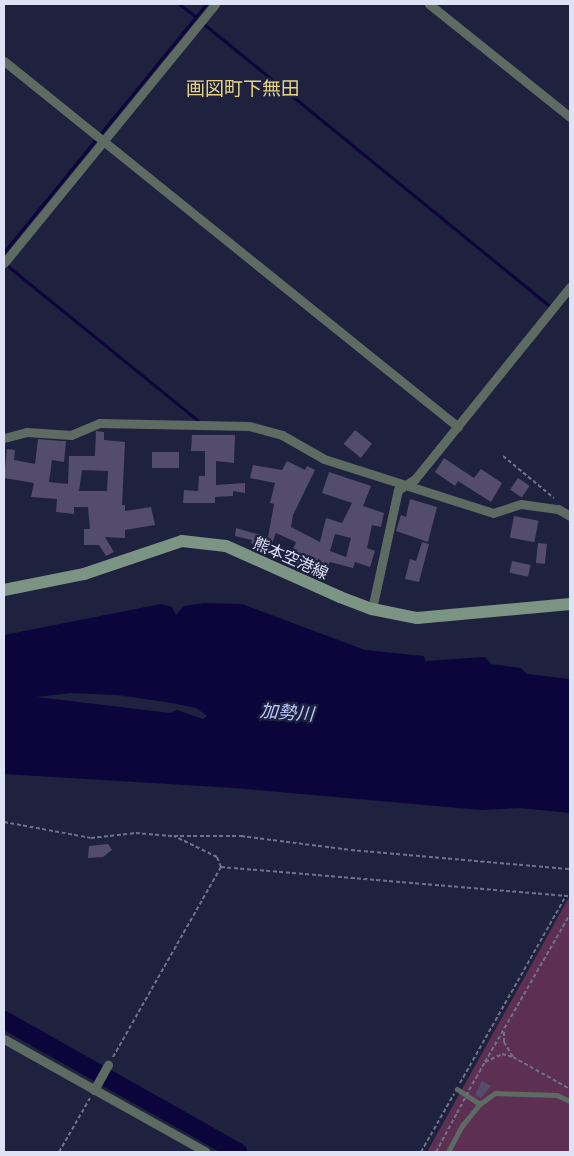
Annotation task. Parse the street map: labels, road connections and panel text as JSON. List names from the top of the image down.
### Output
{
  "streets": {
    "main road": ["熊本空港線"]
  },
  "districts": ["画図町下無田"],
  "water": ["加勢川"]
}
